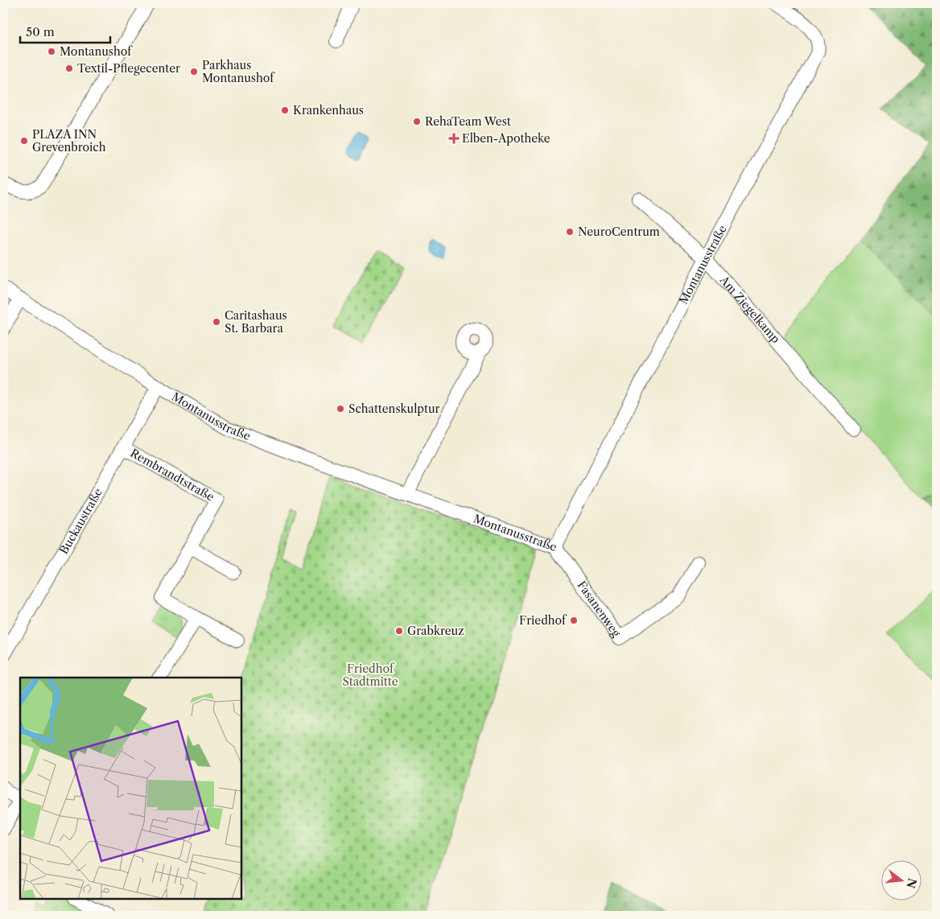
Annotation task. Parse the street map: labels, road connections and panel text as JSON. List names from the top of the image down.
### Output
{
  "streets": {
    "street": [
      "Montanusstraße",
      "Am Ziegelkamp",
      "Rembrandtstraße",
      "Buckaustraße",
      "Fasanenweg"
    ]
  },
  "crossings": [
    ["Montanusstraße", "Am Ziegelkamp"],
    ["Montanusstraße", "Buckaustraße"],
    ["Montanusstraße", "Fasanenweg"],
    ["Rembrandtstraße", "Buckaustraße"]
  ],
  "parks": ["Friedhof Stadtmitte"],
  "places": {
    "other": [
      "Montanushof",
      "Textil-Pflegecenter",
      "Parkhaus Montanushof",
      "Krankenhaus",
      "RehaTeam West",
      "PLAZA INN Grevenbroich",
      "NeuroCentrum",
      "Caritashaus St. Barbara",
      "Schattenskulptur",
      "Friedhof",
      "Grabkreuz"
    ],
    "health": ["Elben-Apotheke"]
  },
  "scale_bar": "50 m",
  "north": "right"
}
